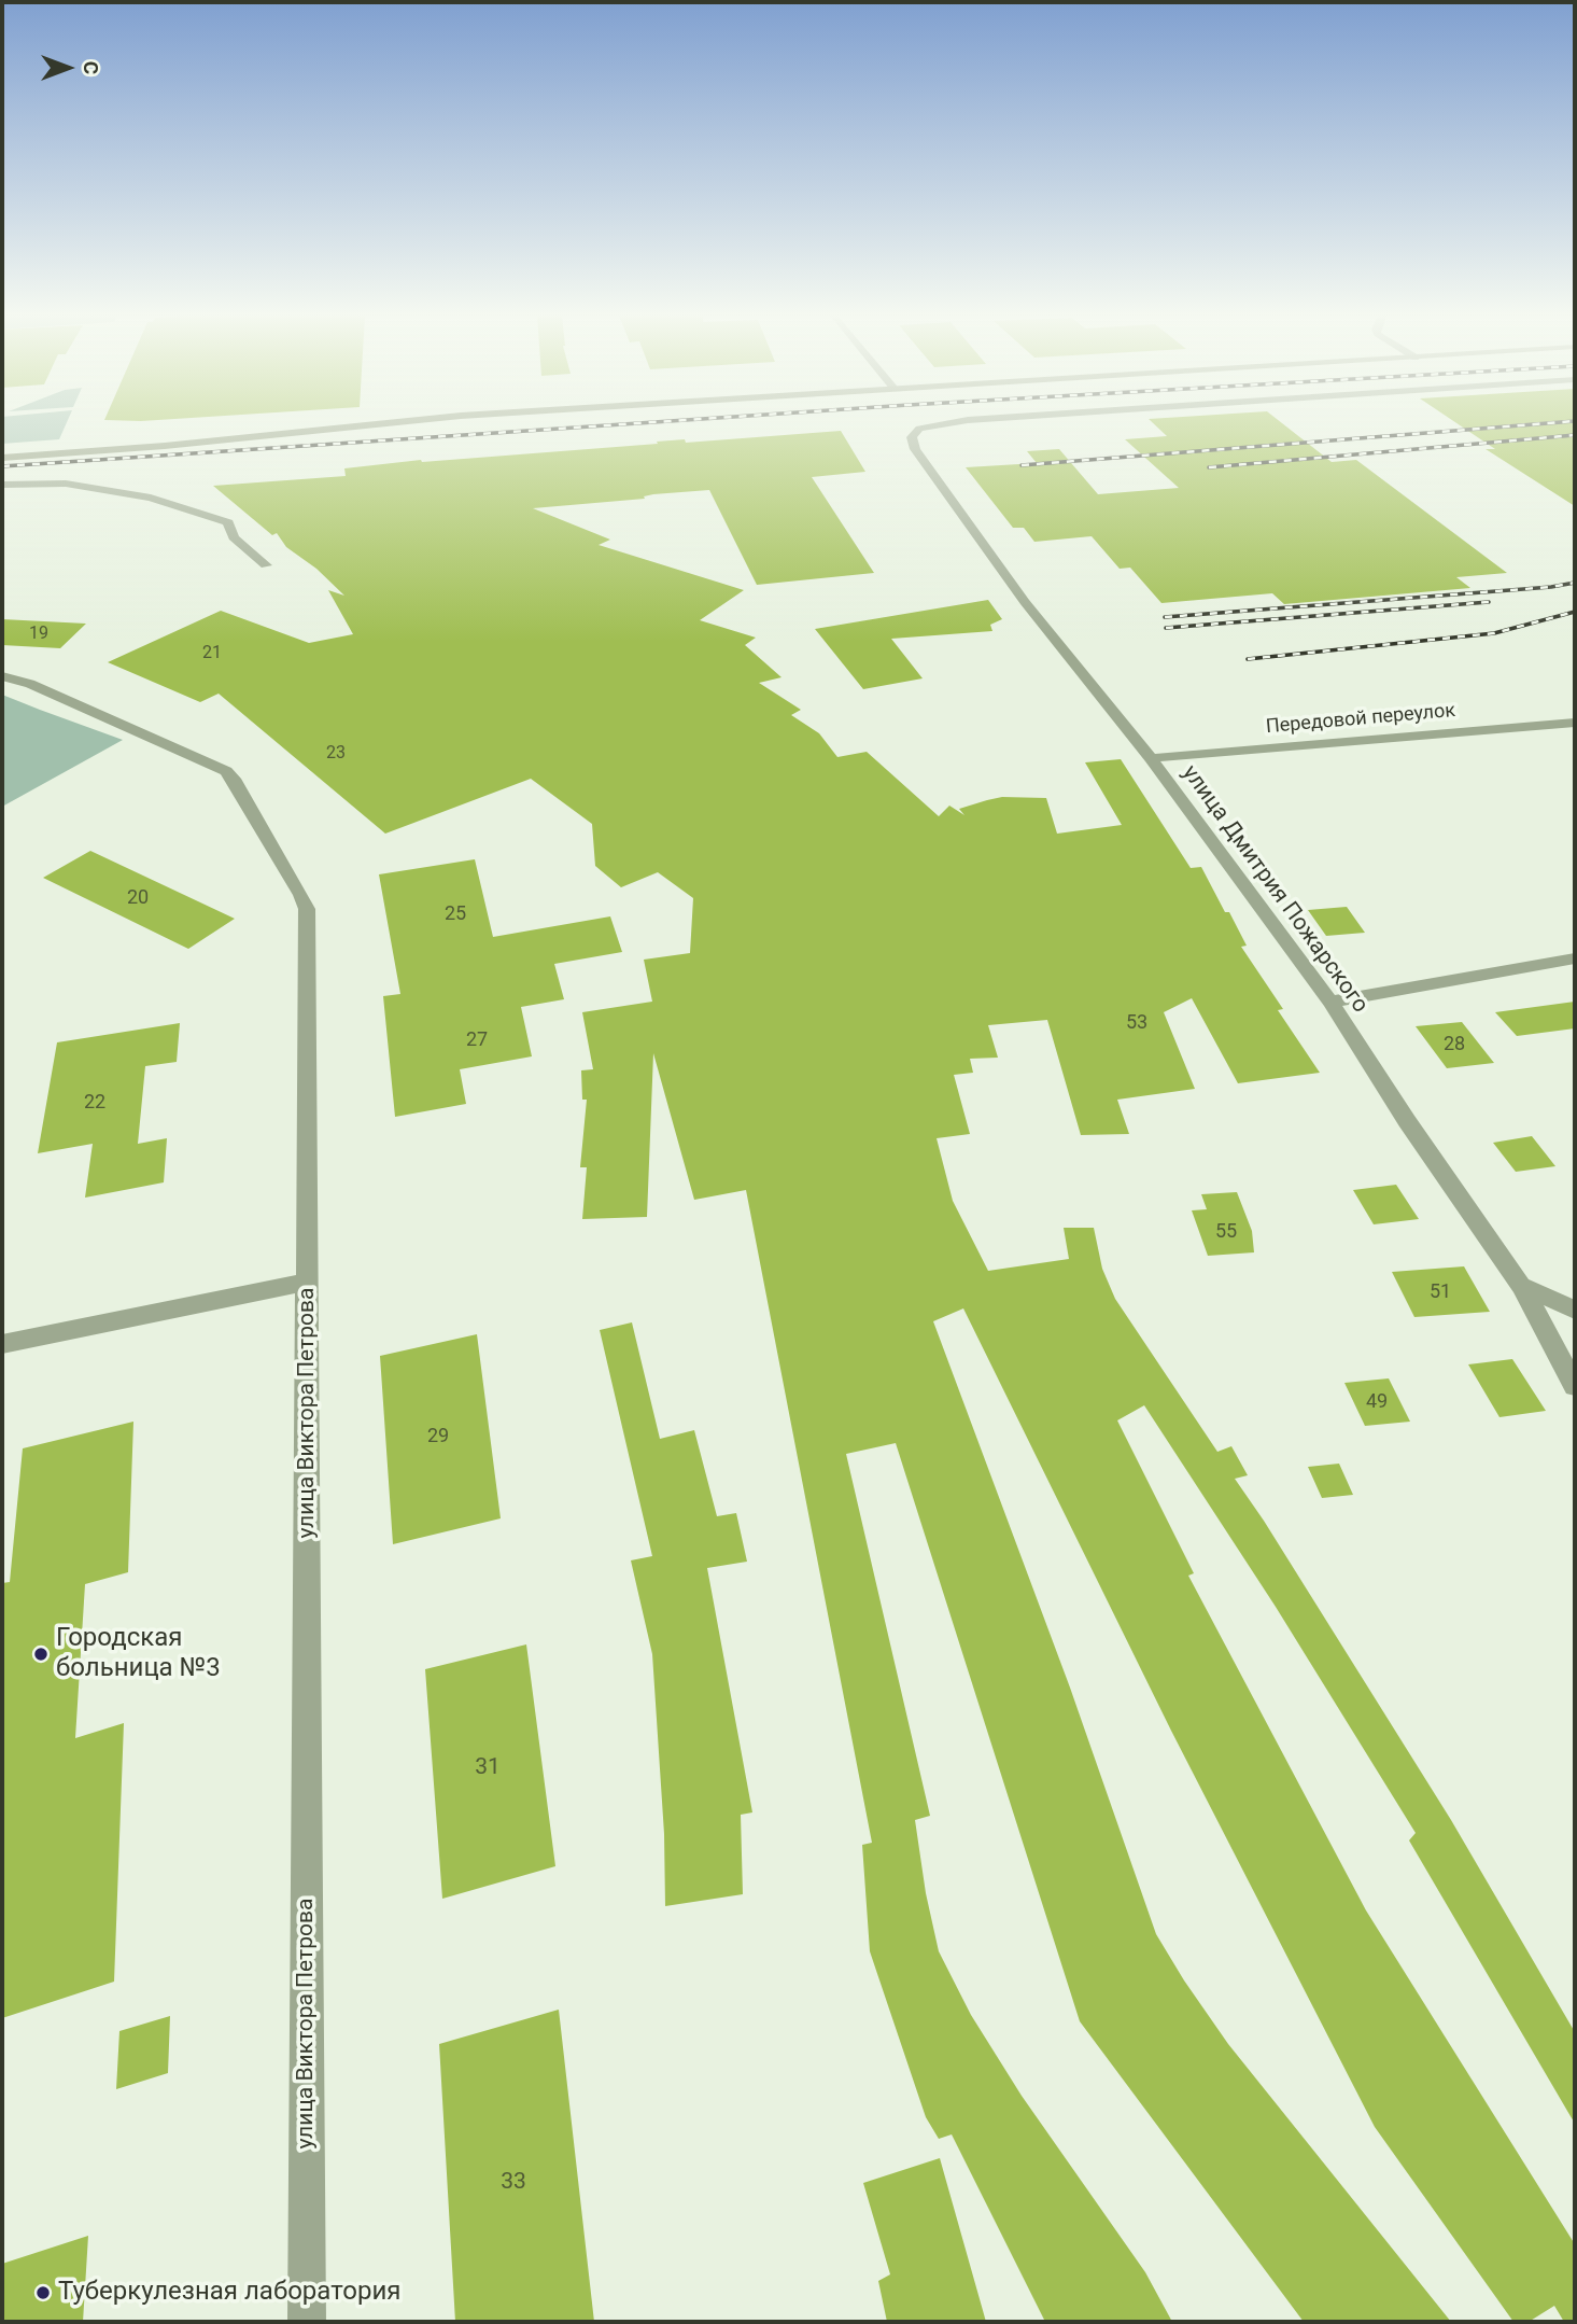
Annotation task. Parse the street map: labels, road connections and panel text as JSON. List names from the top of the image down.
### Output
{
  "streets": {
    "street": ["Передовой переулок", "улица Дмитрия Пожарского", "улица Виктора Петрова"]
  },
  "crossings": [
    ["Передовой переулок", "улица Дмитрия Пожарского"]
  ],
  "places": ["Городская больница №3", "Туберкулезная лаборатория"],
  "house_numbers": [
    "19",
    "21",
    "23",
    "20",
    "25",
    "53",
    "27",
    "28",
    "22",
    "55",
    "51",
    "49",
    "29",
    "31",
    "33"
  ],
  "north": "right"
}
